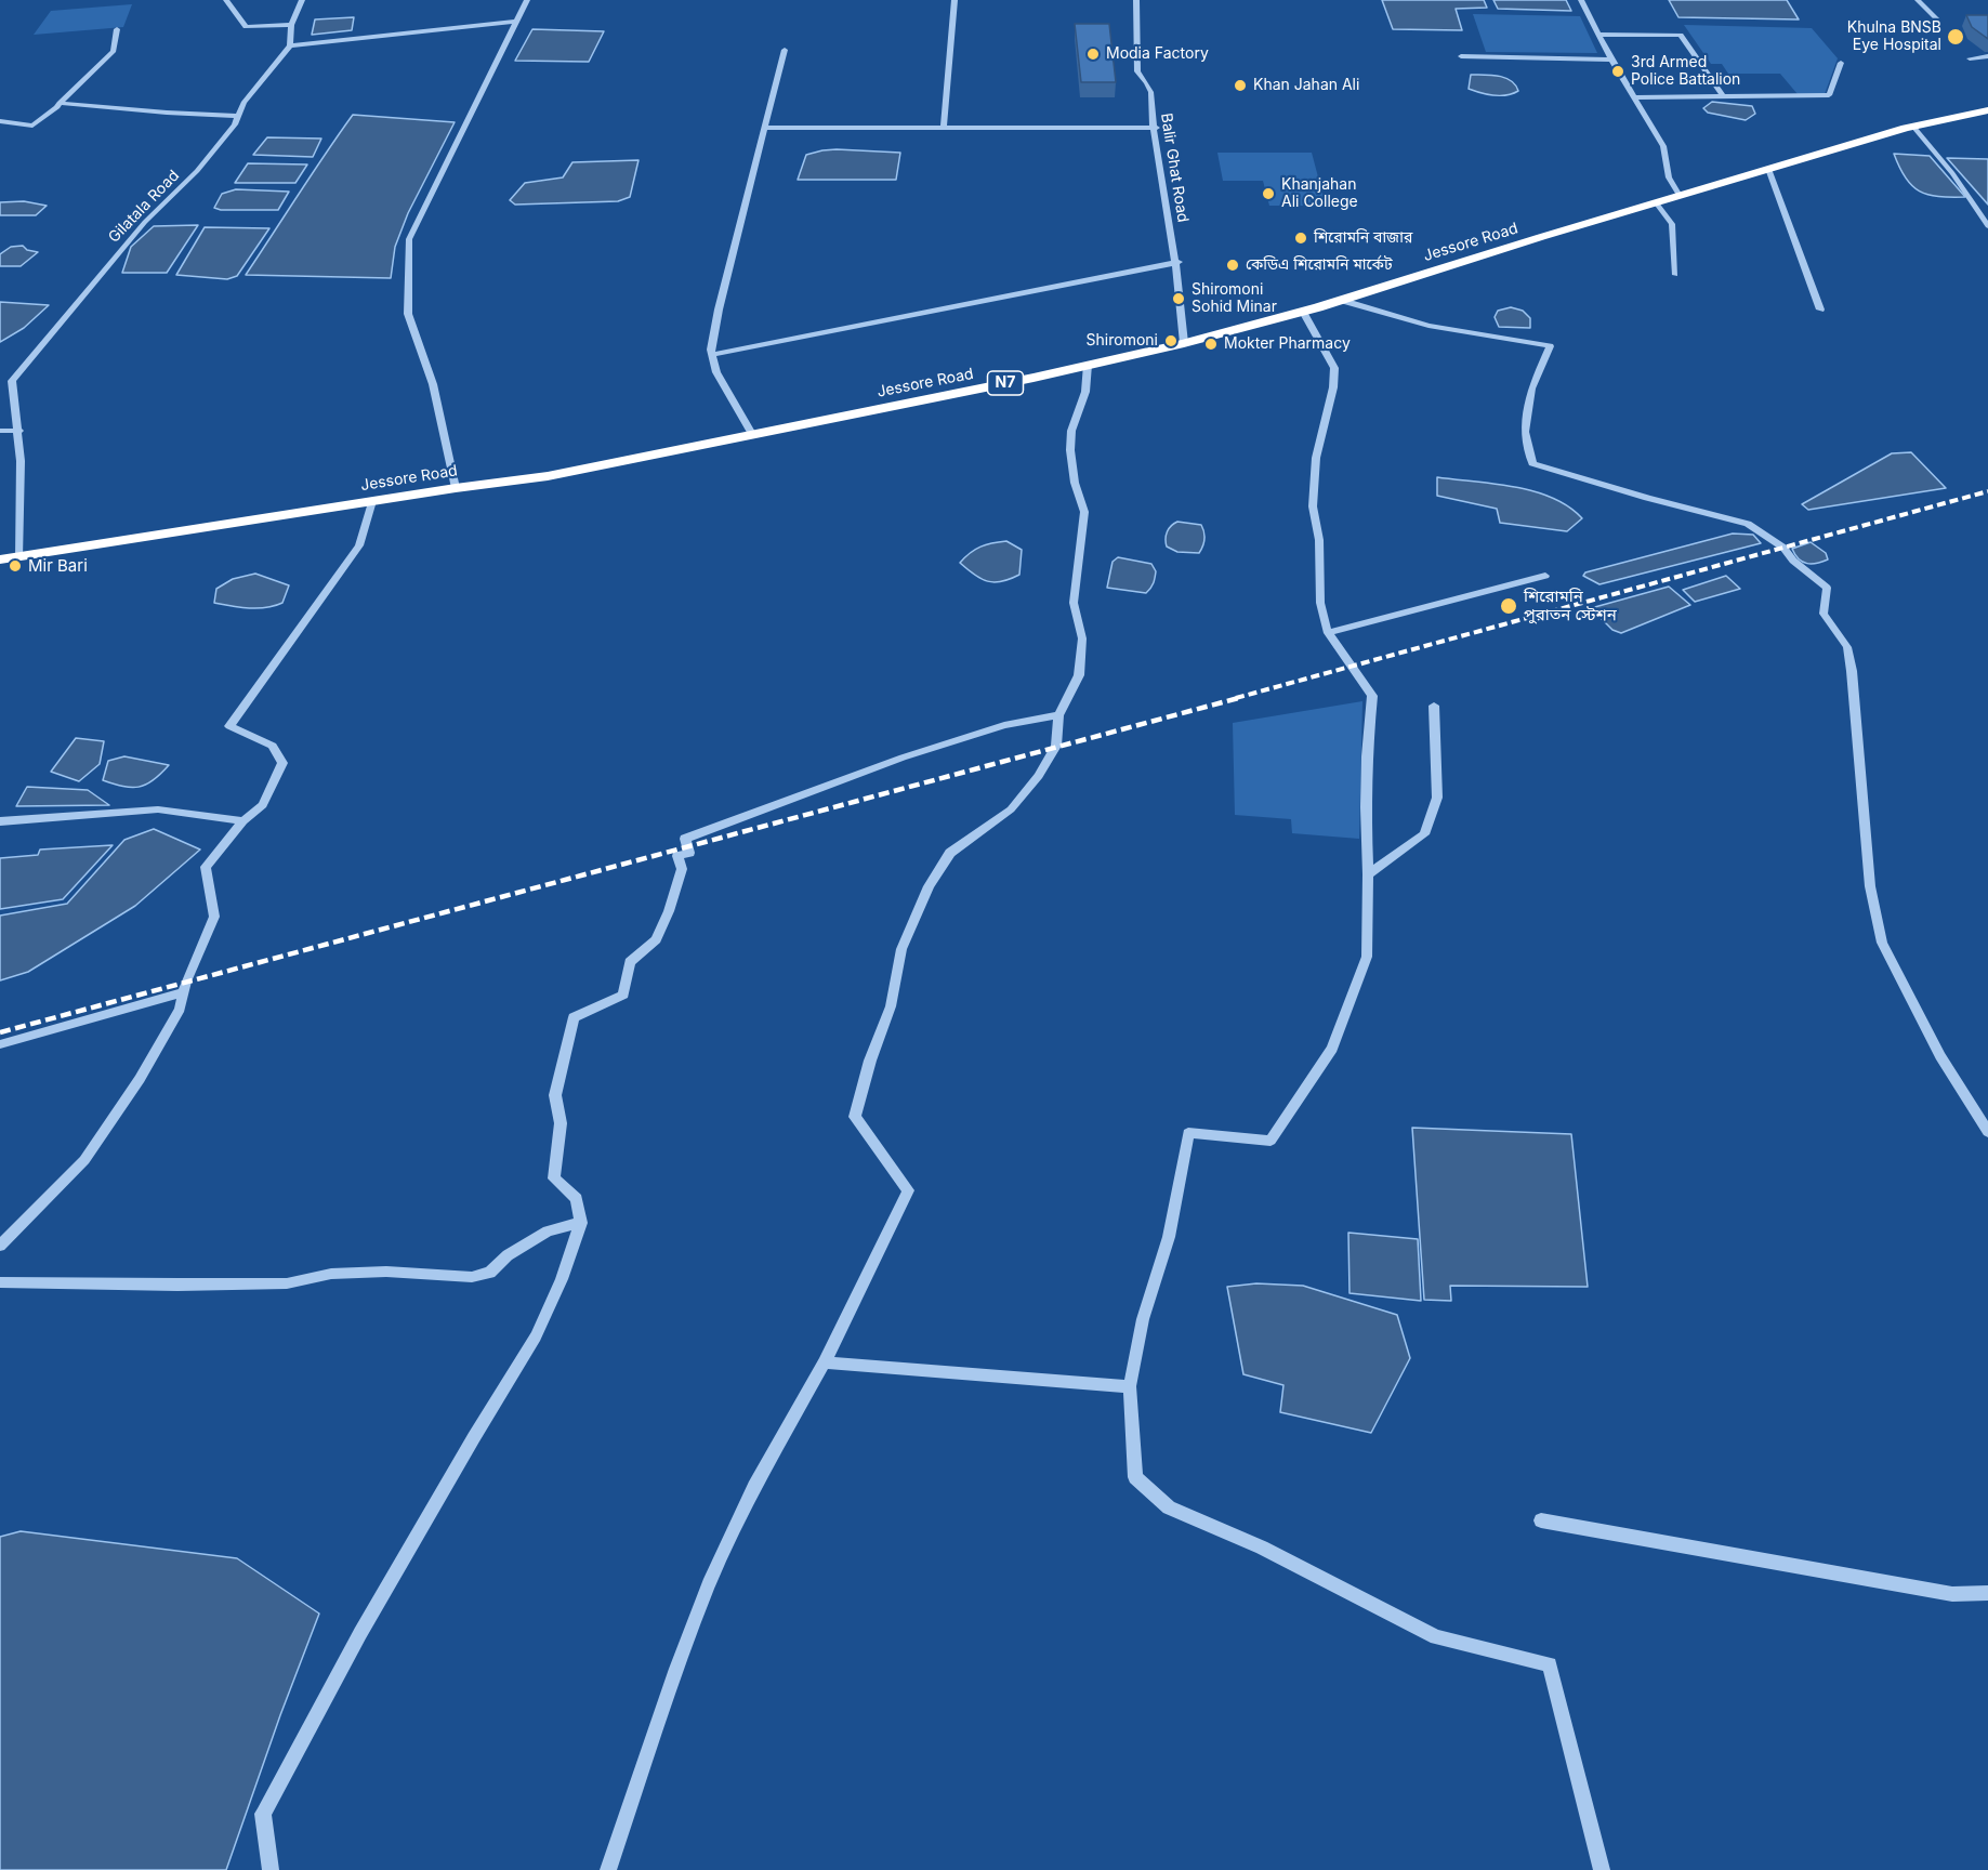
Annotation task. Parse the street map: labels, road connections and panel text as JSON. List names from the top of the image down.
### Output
{
  "streets": {
    "highway": ["Jessore Road", "N7"],
    "street": ["Balir Ghat Road", "Gilatala Road"]
  },
  "crossings": [
    ["Balir Ghat Road", "Jessore Road"],
    ["Gilatala Road", "Jessore Road"]
  ],
  "places": [
    "Khulna BNSB Eye Hospital",
    "Modia Factory",
    "3rd Armed Police Battalion",
    "Khan Jahan Ali",
    "Khanjahan Ali College",
    "শিরোমনি বাজার",
    "কেডিএ শিরোমনি মার্কেট",
    "Shiromoni Sohid Minar",
    "Shiromoni",
    "Mokter Pharmacy",
    "Mir Bari",
    "শিরোমনি পুরাতন স্টেশন"
  ]
}
